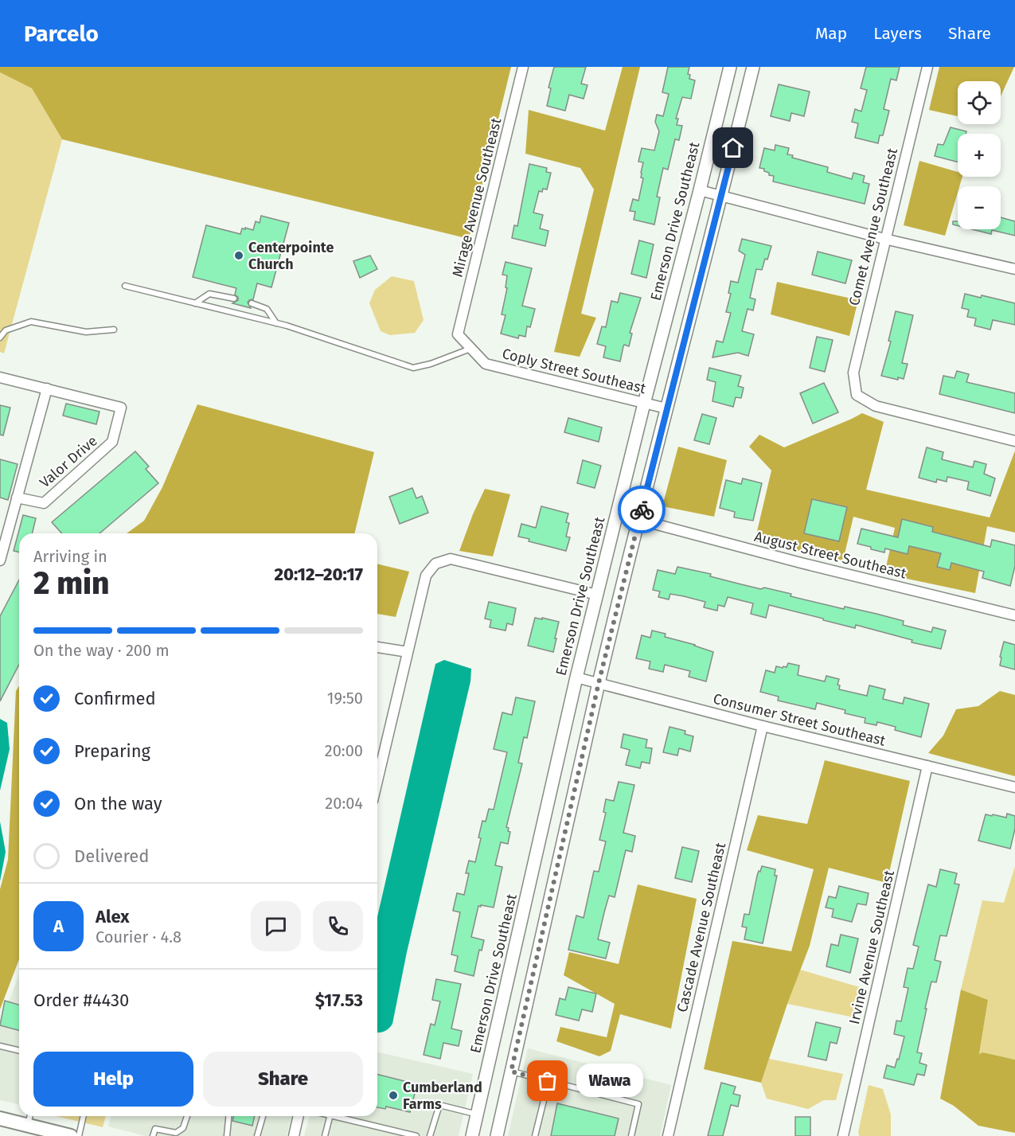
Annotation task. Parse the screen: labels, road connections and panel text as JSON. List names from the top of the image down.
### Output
{
  "streets": {
    "street": [
      "Mirage Avenue Southeast",
      "Emerson Drive Southeast",
      "Comet Avenue Southeast",
      "Coply Street Southeast",
      "Valor Drive",
      "August Street Southeast",
      "Consumer Street Southeast",
      "Cascade Avenue Southeast",
      "Irvine Avenue Southeast"
    ]
  },
  "crossings": [
    ["Mirage Avenue Southeast", "Coply Street Southeast"],
    ["Emerson Drive Southeast", "Coply Street Southeast"],
    ["Emerson Drive Southeast", "Consumer Street Southeast"],
    ["Consumer Street Southeast", "Cascade Avenue Southeast"],
    ["Consumer Street Southeast", "Irvine Avenue Southeast"]
  ],
  "places": ["Centerpointe Church", "Wawa", "Cumberland Farms"],
  "page": {
    "header": "Parcelo",
    "nav": ["Map", "Layers", "Share"],
    "map_buttons": ["+", "−"],
    "heading": ["2 min", "Arriving in", "20:12–20:17"],
    "panel": [
      "Alex",
      "Courier · 4.8",
      "Order #4430",
      "$17.53"
    ],
    "bar": "On the way · 200 m",
    "list": [
      ["Confirmed", "19:50"],
      ["Preparing", "20:00"],
      ["On the way", "20:04"],
      "Delivered"
    ],
    "round": "A",
    "buttons": ["Help", "Share"],
    "bubble": "Wawa"
  }
}
